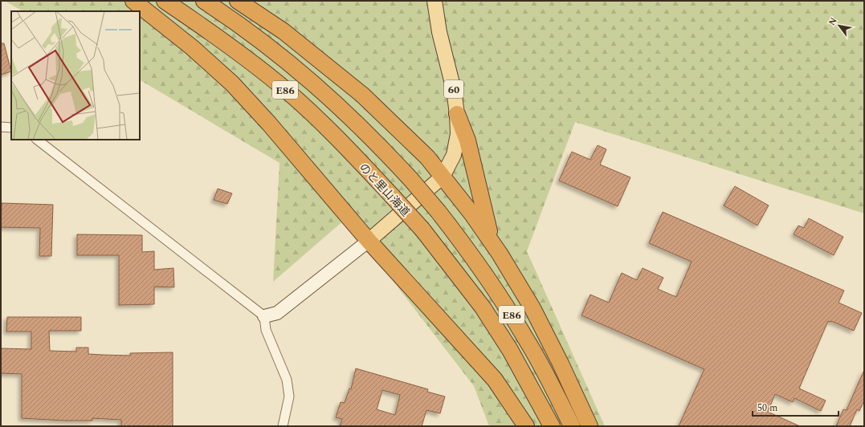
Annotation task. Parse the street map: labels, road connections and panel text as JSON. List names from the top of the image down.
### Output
{
  "streets": {
    "highway": ["E86", "のと里山海道"],
    "main road": ["60"]
  },
  "scale_bar": "50 m",
  "north": "top left"
}
